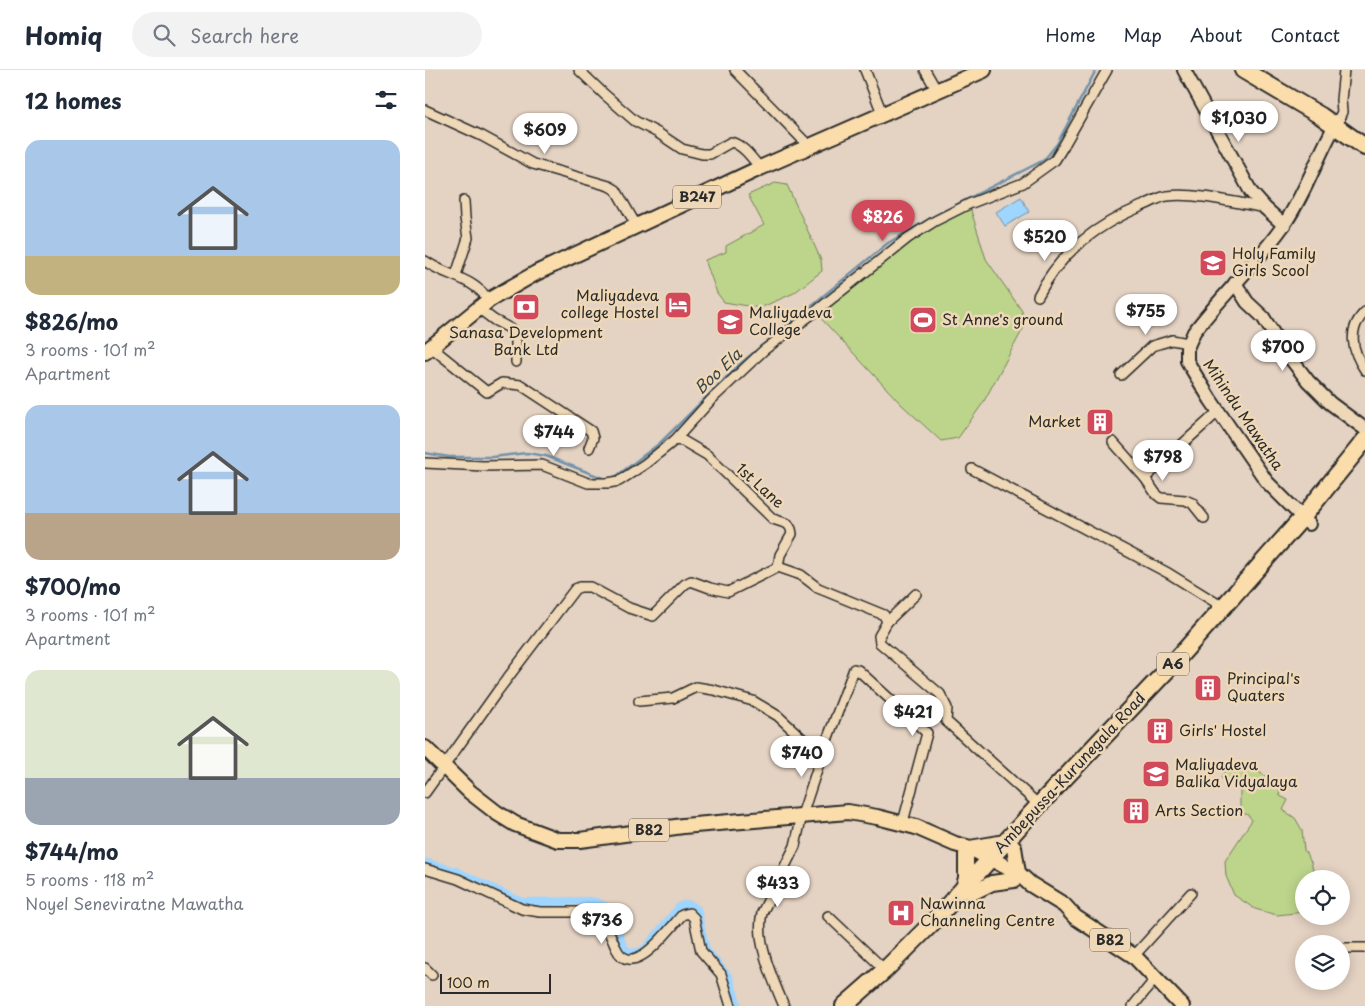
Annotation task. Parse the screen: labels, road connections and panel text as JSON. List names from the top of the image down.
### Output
{
  "streets": {
    "highway": ["A6", "Ambepussa-Kurunegala Road"],
    "main road": ["B247", "B82"],
    "street": ["Mihindu Mawatha", "1st Lane"]
  },
  "crossings": [
    ["Mihindu Mawatha", "Ambepussa-Kurunegala Road"],
    ["Ambepussa-Kurunegala Road", "B82"]
  ],
  "water": ["Boo Ela"],
  "places": {
    "school or university": ["Holy Family Girls Scool", "Maliyadeva College", "Maliyadeva Balika Vidyalaya"],
    "hotel": ["Maliyadeva college Hostel"],
    "bank": ["Sanasa Development Bank Ltd"],
    "sports": ["St Anne's ground"],
    "building": [
      "Market",
      "Principal's Quaters",
      "Girls' Hostel",
      "Arts Section"
    ],
    "hospital": ["Nawinna Channeling Centre"]
  },
  "scale_bar": "100 m",
  "page": {
    "header": "Homiq",
    "search": "Search here",
    "nav": [
      "Home",
      "Map",
      "About",
      "Contact"
    ],
    "heading": "12 homes",
    "price": [
      "$1,030",
      "$609",
      "$826",
      "$520",
      "$755",
      "$700",
      "$744",
      "$798",
      "$421",
      "$740",
      "$433",
      "$736"
    ],
    "list": [
      {
        "name": "$826/mo",
        "note": "3 rooms · 101 m² · Apartment"
      },
      {
        "name": "$700/mo",
        "note": "3 rooms · 101 m² · Apartment"
      },
      {
        "name": "$744/mo",
        "note": "5 rooms · 118 m² · Noyel Seneviratne Mawatha"
      }
    ],
    "scale": "100 m"
  }
}
